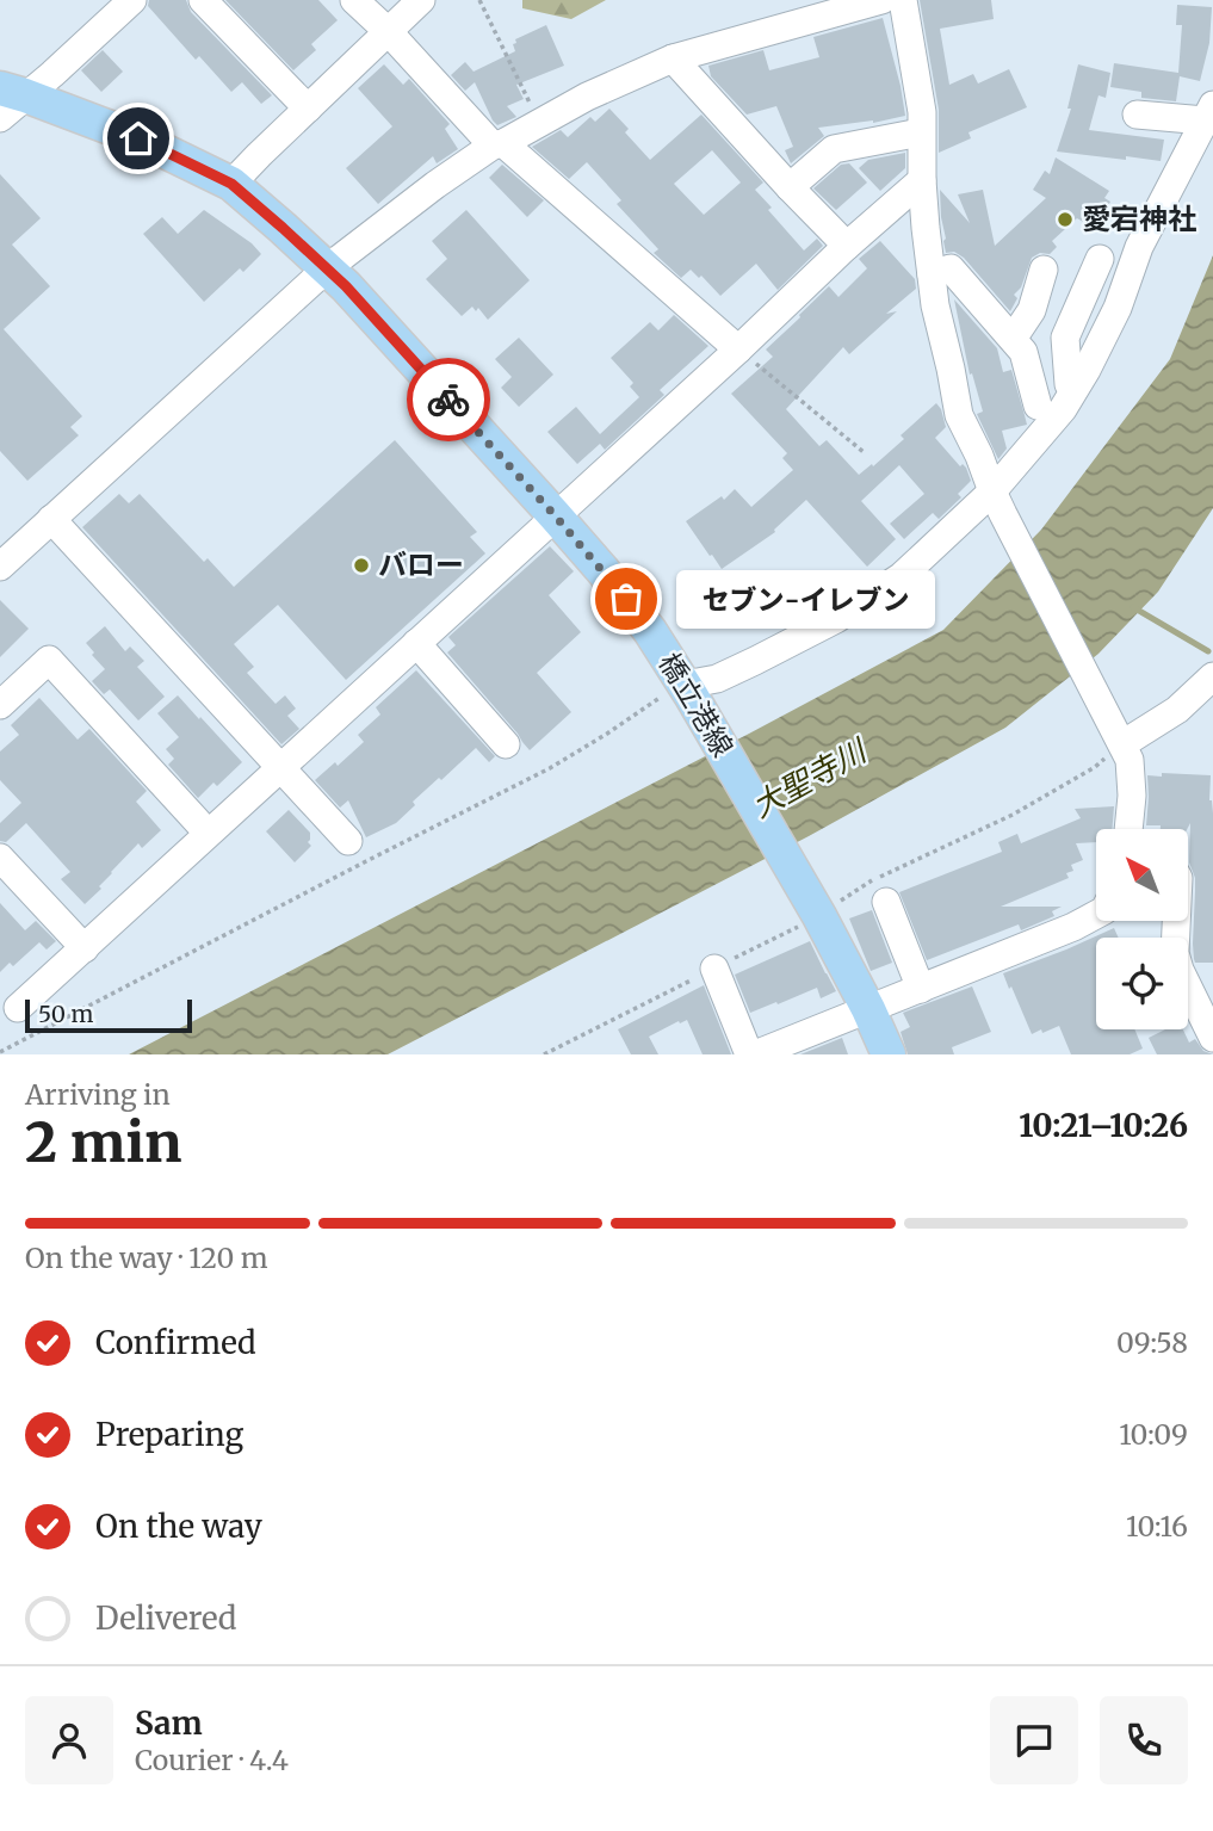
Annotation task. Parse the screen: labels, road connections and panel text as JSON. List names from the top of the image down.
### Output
{
  "streets": {
    "main road": ["橋立港線"]
  },
  "water": ["大聖寺川"],
  "places": ["愛宕神社", "バロー", "セブン-イレブン"],
  "scale_bar": "50 m",
  "north": "top left",
  "page": {
    "bubble": "セブン-イレブン",
    "scale": "50 m",
    "heading": ["2 min", "Arriving in", "10:21–10:26"],
    "panel": ["Sam", "Courier · 4.4"],
    "bar": "On the way · 120 m",
    "list": [
      ["Confirmed", "09:58"],
      ["Preparing", "10:09"],
      ["On the way", "10:16"],
      "Delivered"
    ]
  }
}
